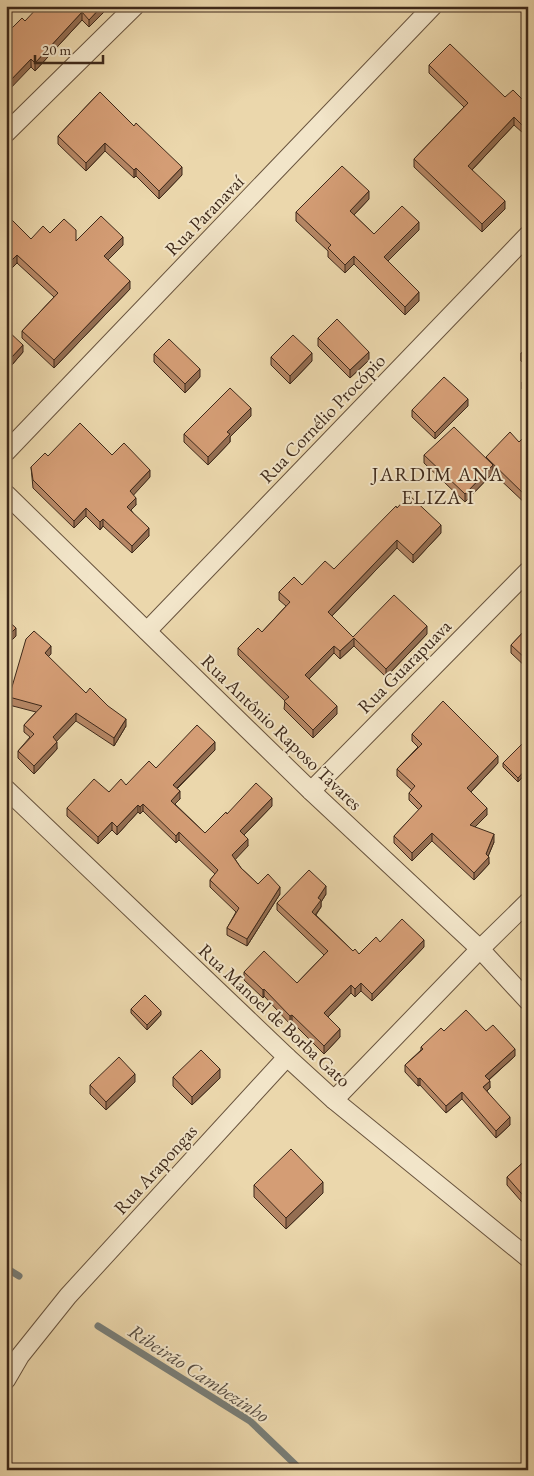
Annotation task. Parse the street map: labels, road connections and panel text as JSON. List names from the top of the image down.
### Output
{
  "streets": {
    "street": [
      "Rua Paranavaí",
      "Rua Cornélio Procópio",
      "Rua Guarapuava",
      "Rua Antônio Raposo Tavares",
      "Rua Manoel de Borba Gato",
      "Rua Arapongas"
    ]
  },
  "crossings": [
    ["Rua Cornélio Procópio", "Rua Antônio Raposo Tavares"],
    ["Rua Guarapuava", "Rua Antônio Raposo Tavares"],
    ["Rua Manoel de Borba Gato", "Rua Arapongas"]
  ],
  "districts": ["JARDIM ANA ELIZA I"],
  "water": ["Ribeirão Cambezinho"],
  "scale_bar": "20 m"
}
